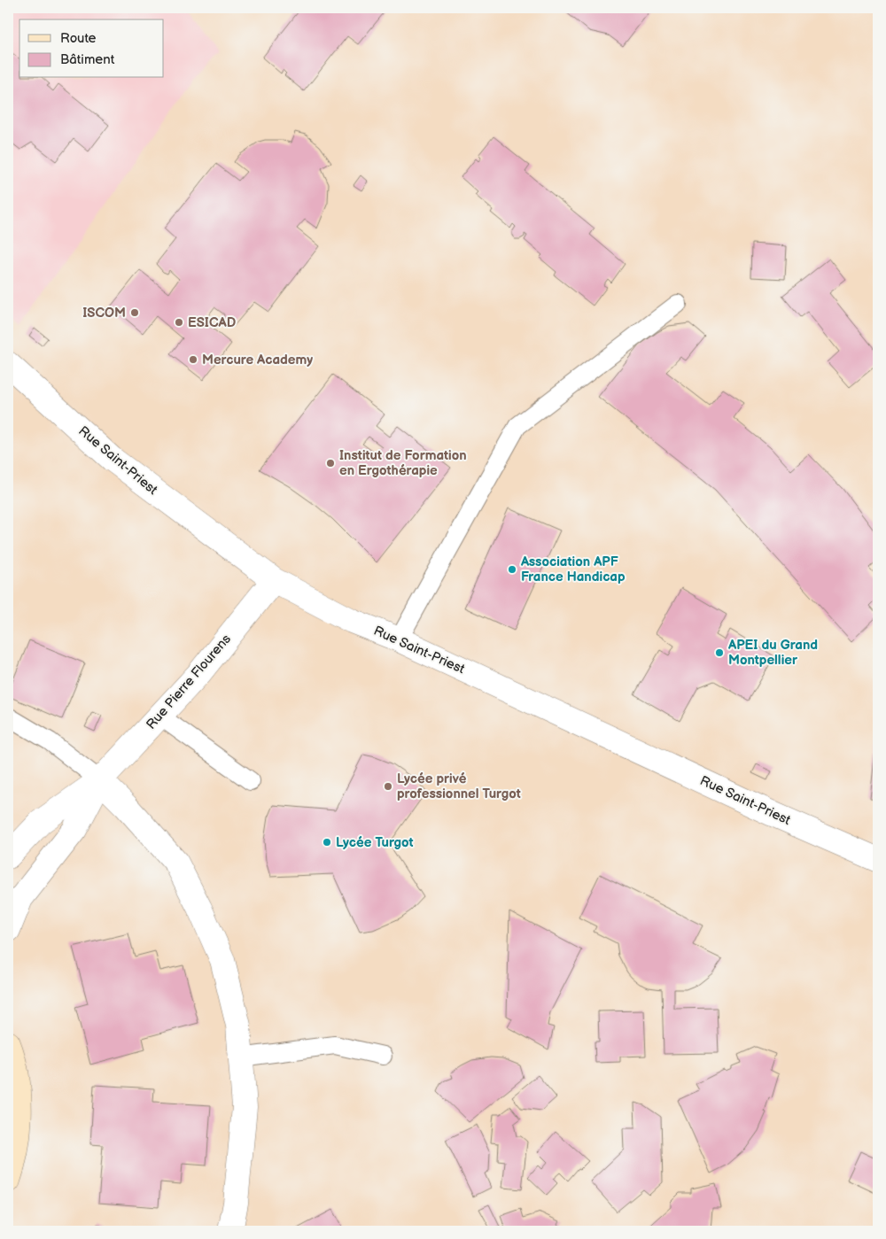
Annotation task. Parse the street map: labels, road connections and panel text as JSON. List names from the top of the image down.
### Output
{
  "streets": {
    "street": ["Rue Saint-Priest", "Rue Pierre Flourens"]
  },
  "crossings": [
    ["Rue Saint-Priest", "Rue Pierre Flourens"]
  ],
  "places": [
    "ISCOM",
    "ESICAD",
    "Mercure Academy",
    "Institut de Formation en Ergothérapie",
    "Association APF France Handicap",
    "APEI du Grand Montpellier",
    "Lycée privé professionnel Turgot",
    "Lycée Turgot"
  ],
  "legend": ["Route", "Bâtiment"]
}
